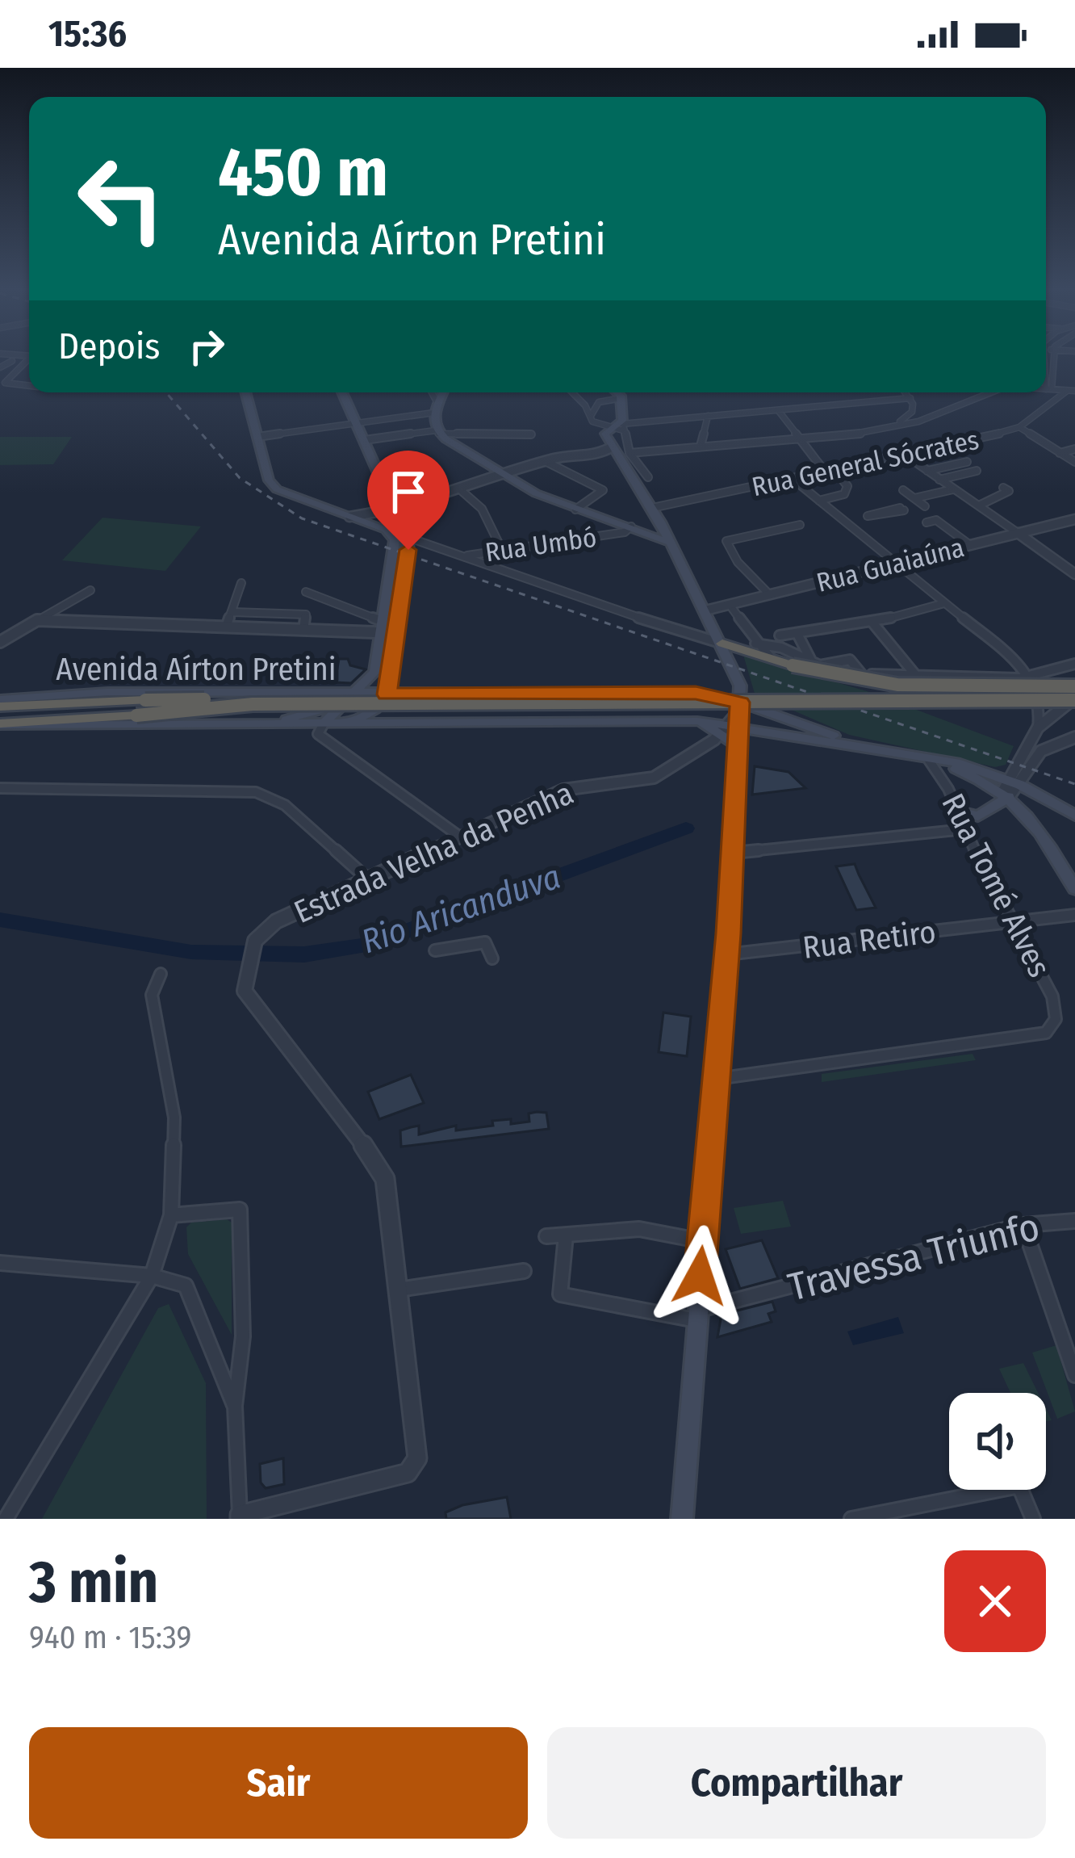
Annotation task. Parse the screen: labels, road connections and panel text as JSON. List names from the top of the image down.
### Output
{
  "streets": {
    "highway": ["Avenida Aírton Pretini"],
    "street": [
      "Rua General Sócrates",
      "Rua Umbó",
      "Rua Guaiaúna",
      "Estrada Velha da Penha",
      "Rua Tomé Alves",
      "Rua Retiro",
      "Travessa Triunfo"
    ]
  },
  "crossings": [
    ["Avenida Aírton Pretini", "Estrada Velha da Penha"],
    ["Rua Tomé Alves", "Rua Retiro"]
  ],
  "water": ["Rio Aricanduva"],
  "page": {
    "status": "15:36",
    "turn": ["450 m", "Avenida Aírton Pretini"],
    "then": "Depois",
    "heading": ["3 min", "940 m · 15:39"],
    "buttons": ["Sair", "Compartilhar"]
  }
}
